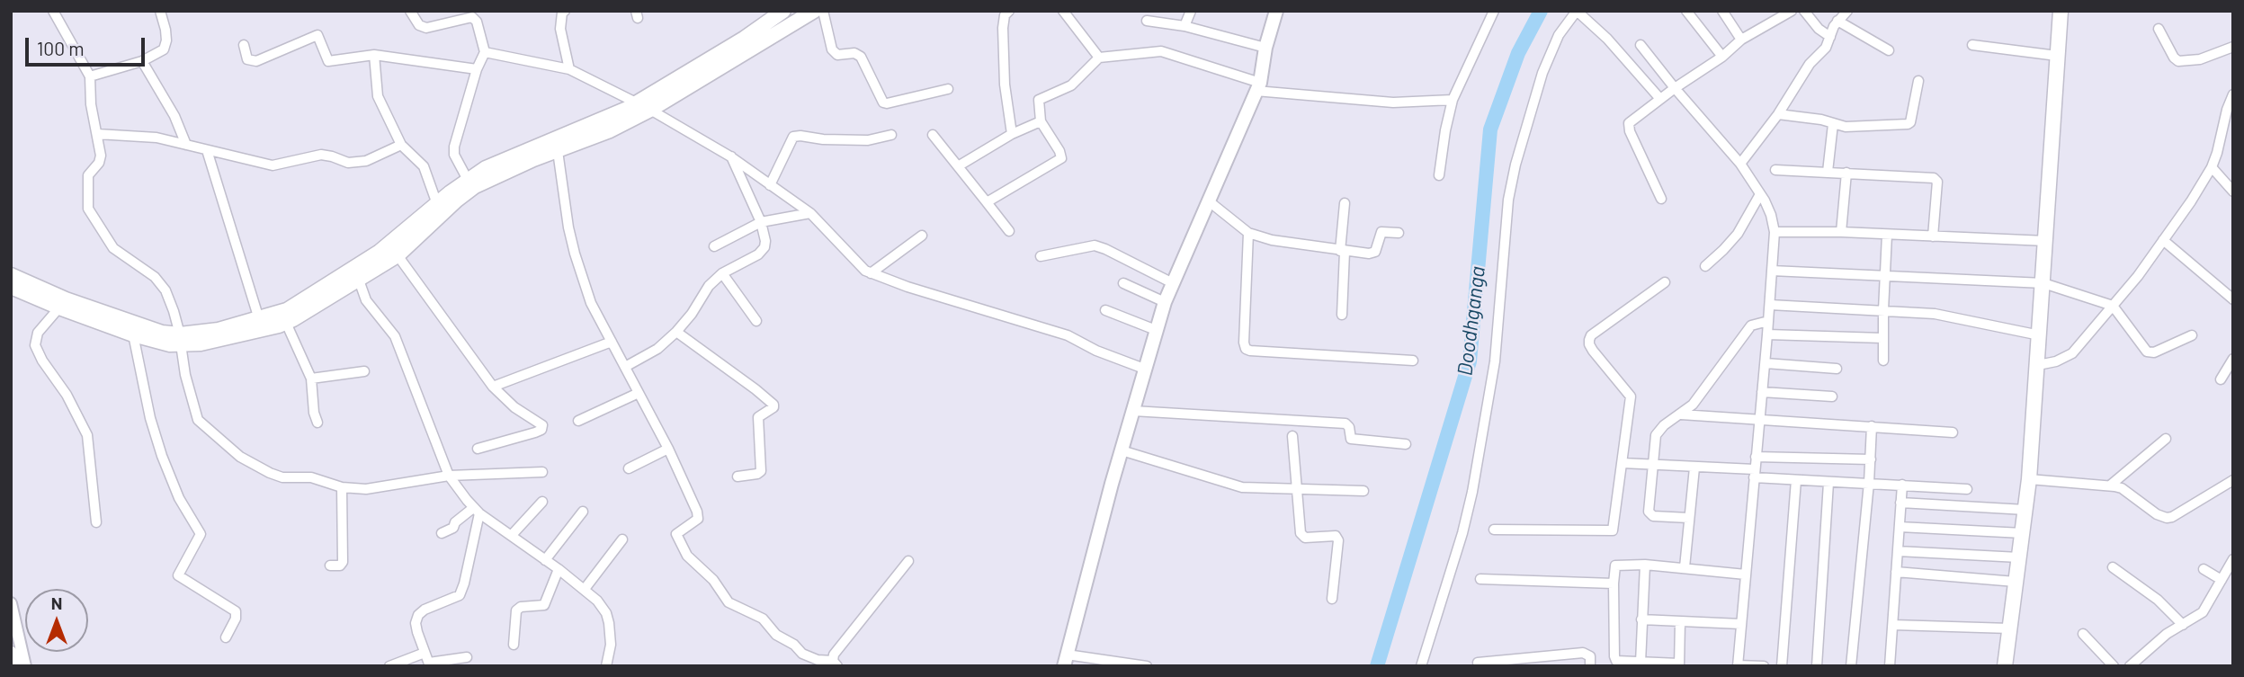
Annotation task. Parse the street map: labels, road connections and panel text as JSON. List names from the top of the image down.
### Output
{
  "water": ["Doodhganga"],
  "scale_bar": "100 m",
  "north": "top"
}
